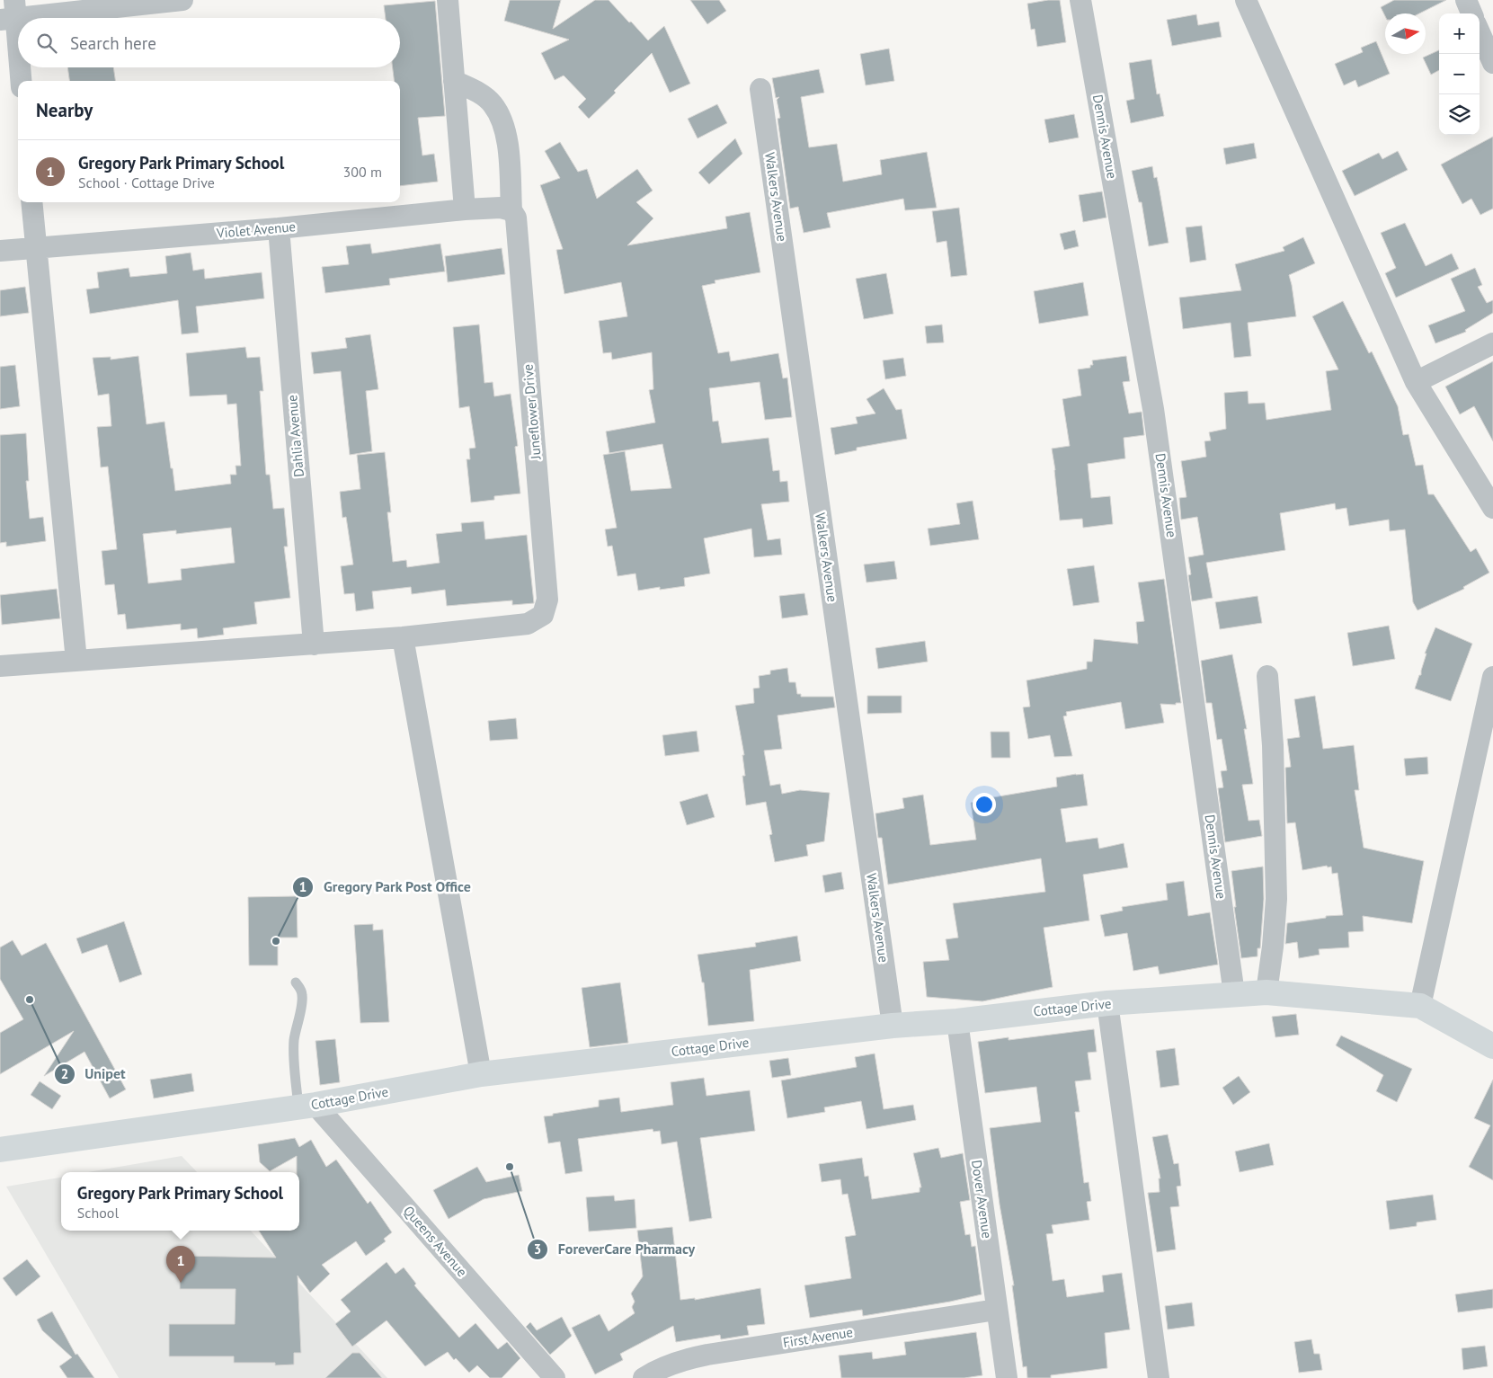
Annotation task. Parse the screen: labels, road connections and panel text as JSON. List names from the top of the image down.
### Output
{
  "streets": {
    "street": [
      "Dennis Avenue",
      "Walkers Avenue",
      "Violet Avenue",
      "Juneflower Drive",
      "Dahlia Avenue",
      "Cottage Drive",
      "Dover Avenue",
      "Queens Avenue",
      "First Avenue"
    ]
  },
  "crossings": [
    ["Dennis Avenue", "Cottage Drive"],
    ["Walkers Avenue", "Cottage Drive"],
    ["Violet Avenue", "Juneflower Drive"],
    ["Violet Avenue", "Dahlia Avenue"],
    ["Cottage Drive", "Dover Avenue"],
    ["Cottage Drive", "Queens Avenue"],
    ["Dover Avenue", "First Avenue"]
  ],
  "places": ["Gregory Park Post Office", "Unipet", "ForeverCare Pharmacy"],
  "north": "right",
  "page": {
    "map_buttons": ["+", "−"],
    "search": "Search here",
    "heading": "Nearby",
    "list": [
      {
        "mark": "1",
        "name": "Gregory Park Primary School",
        "note": "School · Cottage Drive",
        "value": "300 m"
      }
    ],
    "popup": ["Gregory Park Primary School", "School"],
    "pins": "1"
  }
}
